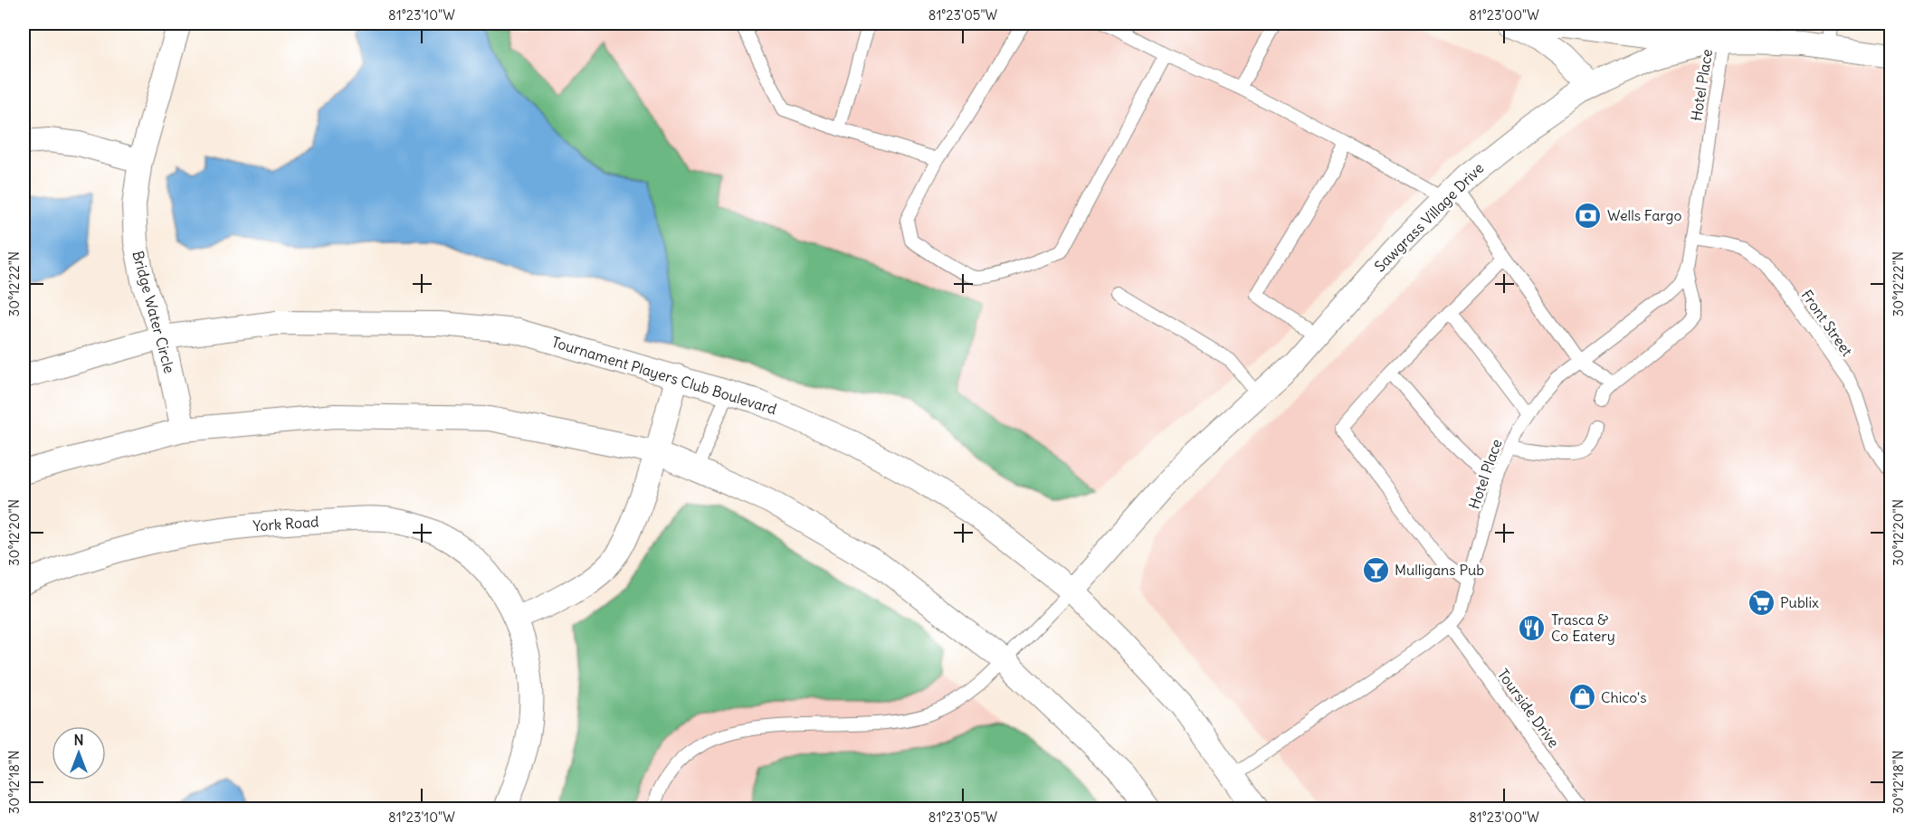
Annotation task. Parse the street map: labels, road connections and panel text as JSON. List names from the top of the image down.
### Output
{
  "streets": {
    "street": [
      "Sawgrass Village Drive",
      "Bridge Water Circle",
      "Tournament Players Club Boulevard",
      "York Road"
    ],
    "lane": ["Hotel Place", "Front Street", "Tourside Drive"]
  },
  "crossings": [
    ["Hotel Place", "Sawgrass Village Drive"],
    ["Hotel Place", "Front Street"],
    ["Hotel Place", "Tournament Players Club Boulevard"],
    ["Hotel Place", "Tourside Drive"],
    ["Sawgrass Village Drive", "Tournament Players Club Boulevard"],
    ["Bridge Water Circle", "Tournament Players Club Boulevard"]
  ],
  "places": {
    "bank": ["Wells Fargo"],
    "bar": ["Mulligans Pub"],
    "supermarket": ["Publix"],
    "restaurant": ["Trasca & Co Eatery"],
    "shop": ["Chico's"]
  },
  "north": "top",
  "coordinates": [
    "81°23'10\"W",
    "81°23'05\"W",
    "81°23'00\"W",
    "30°12'22\"N",
    "30°12'20\"N",
    "30°12'18\"N"
  ]
}
